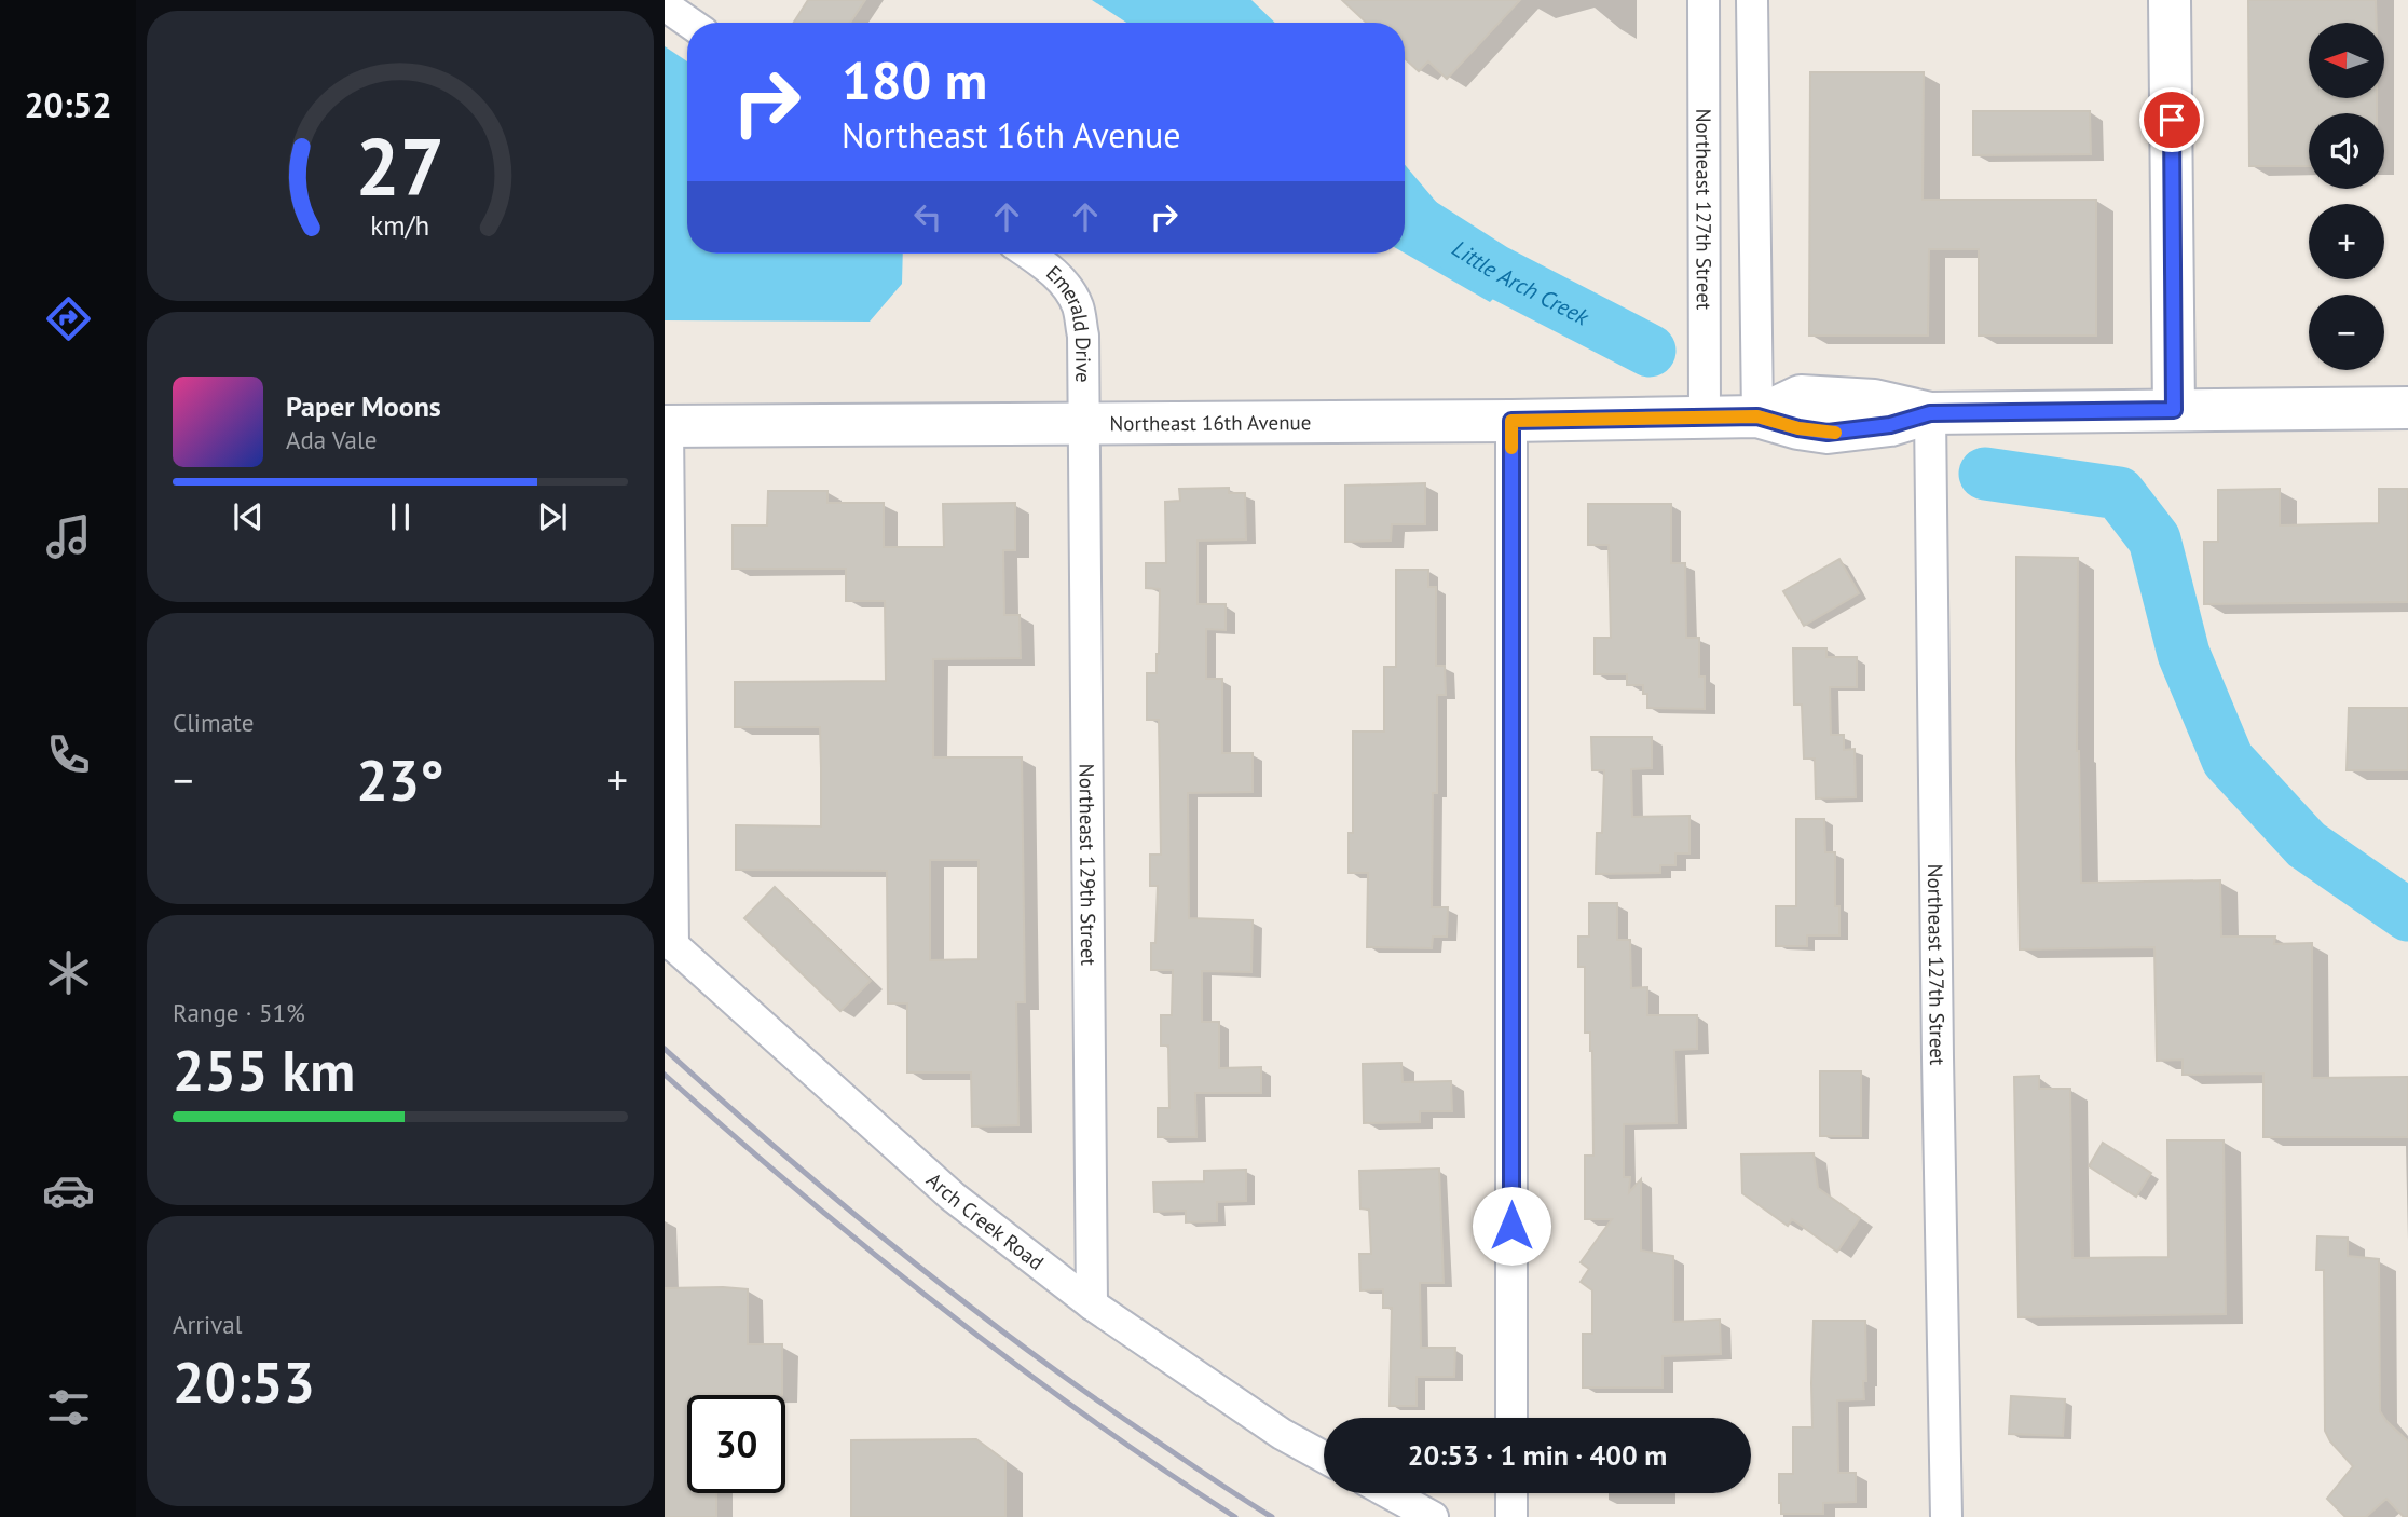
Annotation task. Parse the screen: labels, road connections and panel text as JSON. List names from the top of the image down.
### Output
{
  "streets": {
    "street": [
      "Northeast 127th Street",
      "Emerald Drive",
      "Northeast 16th Avenue",
      "Northeast 129th Street",
      "Arch Creek Road"
    ]
  },
  "crossings": [
    ["Northeast 127th Street", "Northeast 16th Avenue"],
    ["Emerald Drive", "Northeast 16th Avenue"],
    ["Emerald Drive", "Northeast 129th Street"],
    ["Northeast 16th Avenue", "Northeast 129th Street"],
    ["Northeast 129th Street", "Arch Creek Road"]
  ],
  "water": ["Little Arch Creek"],
  "north": "left",
  "page": {
    "tabs": "20:52",
    "map_buttons": ["+", "−"],
    "turn": ["180 m", "Northeast 16th Avenue"],
    "song": ["Paper Moons", "Ada Vale"],
    "tile": [
      "Climate",
      ["Range · 51%", "255 km"],
      ["Arrival", "20:53"]
    ],
    "heat": ["−", "23°", "+"],
    "limit": "30",
    "trip": "20:53 · 1 min · 400 m",
    "gauge": ["27", "km/h"]
  }
}
